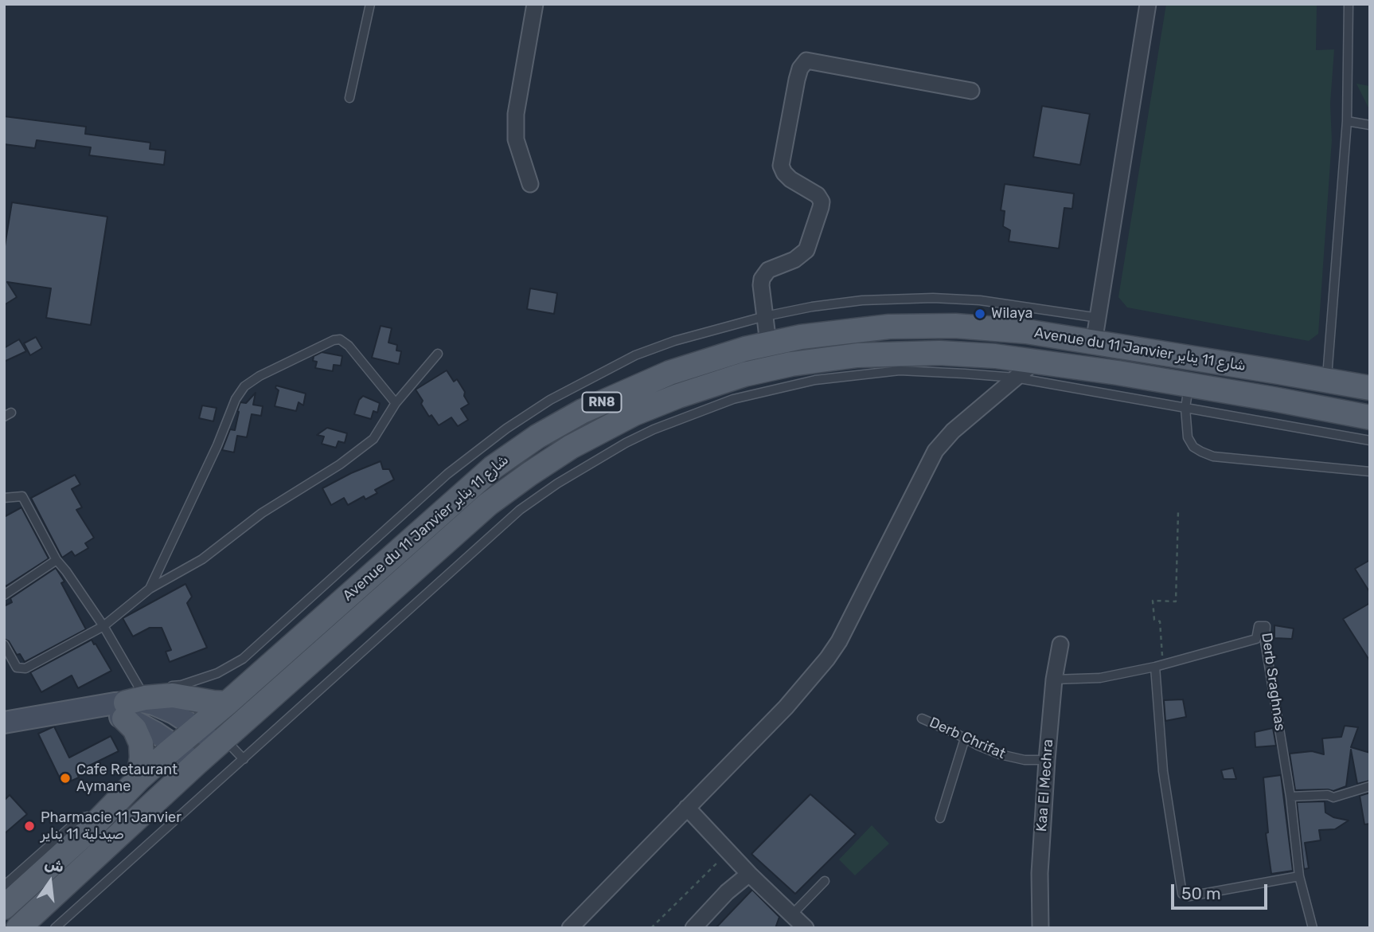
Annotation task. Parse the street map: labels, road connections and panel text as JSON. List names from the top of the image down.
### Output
{
  "streets": {
    "main road": ["Avenue du 11 Janvier شارع 11 يناير", "RN8"],
    "street": ["Kaa El Mechra"],
    "lane": ["Derb Sraghnas", "Derb Chrifat"]
  },
  "crossings": [
    ["Derb Sraghnas", "Kaa El Mechra"],
    ["Derb Chrifat", "Kaa El Mechra"]
  ],
  "places": ["Wilaya", "Cafe Retaurant Aymane", "Pharmacie 11 Janvier صيدلية 11 يناير"],
  "scale_bar": "50 m",
  "north": "top"
}
